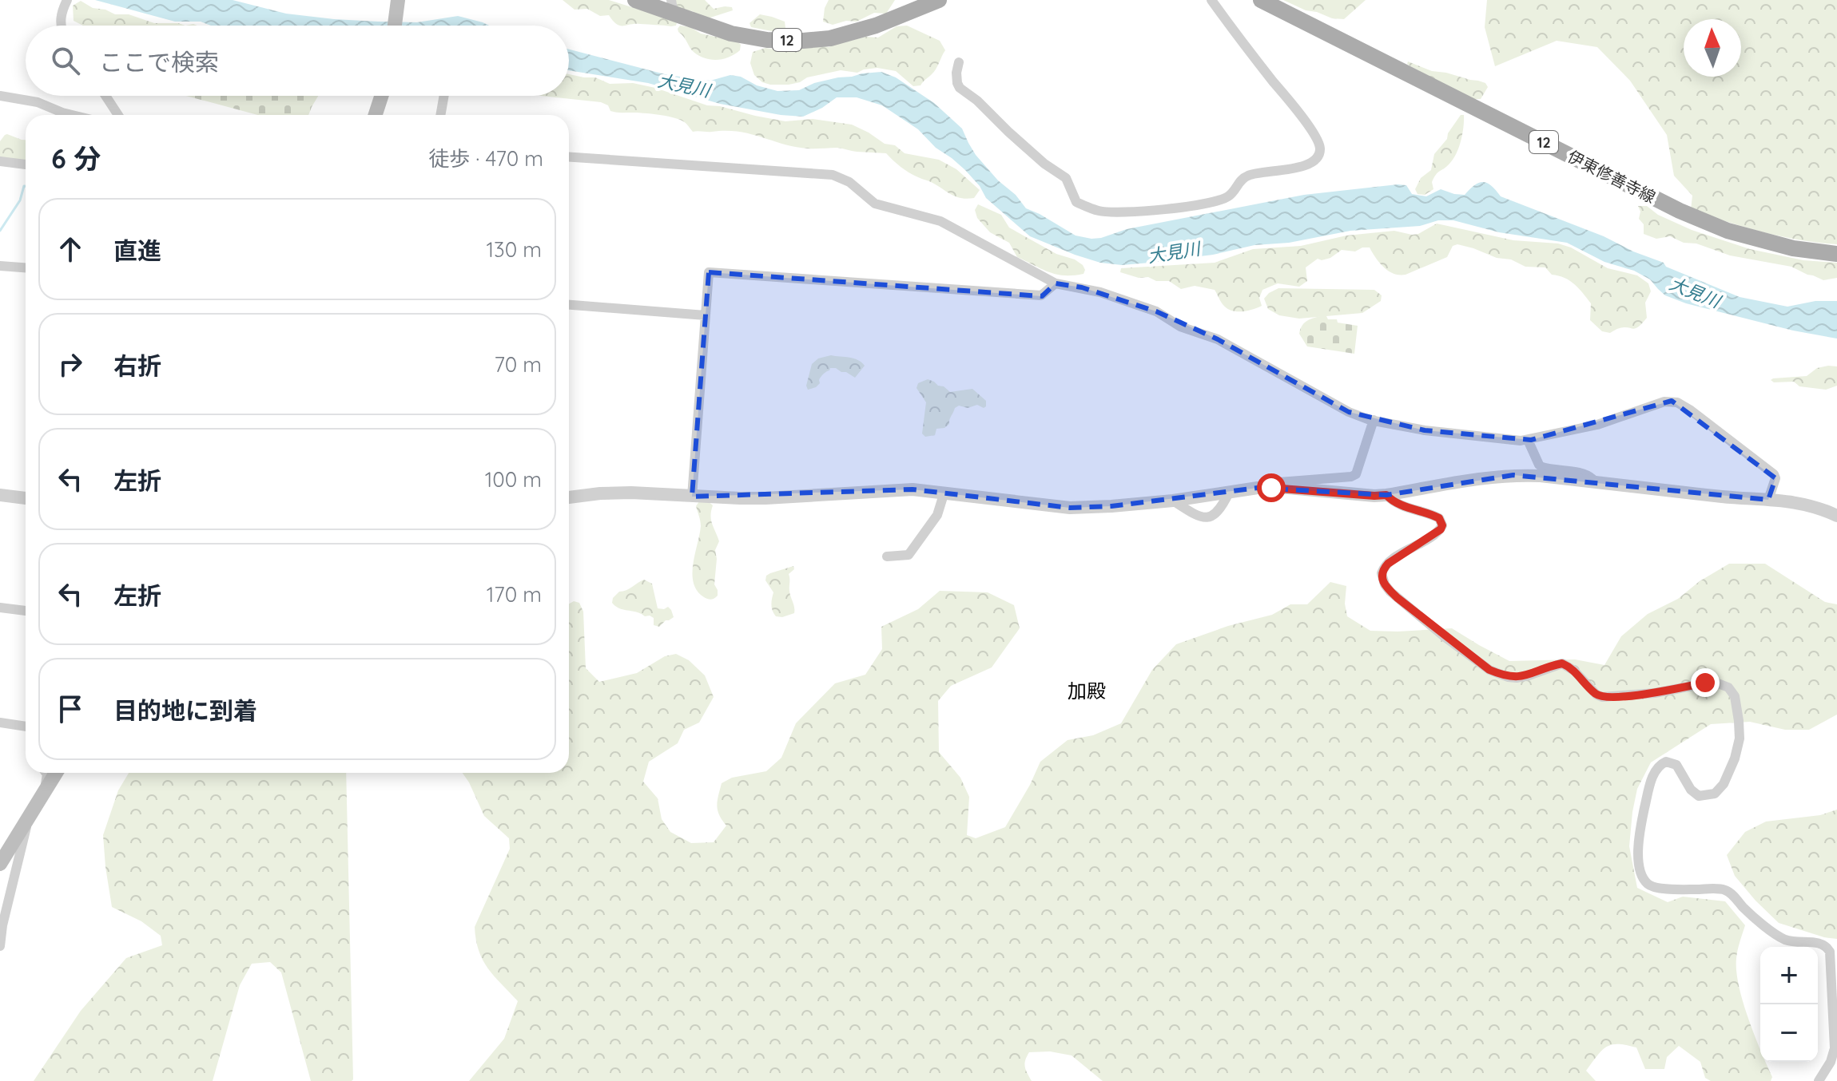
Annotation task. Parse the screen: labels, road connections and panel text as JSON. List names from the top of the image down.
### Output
{
  "streets": {
    "main road": ["12", "伊東修善寺線"]
  },
  "districts": ["加殿"],
  "water": ["大見川"],
  "north": "top",
  "page": {
    "search": "ここで検索",
    "heading": ["6 分", "徒歩 · 470 m"],
    "list": [
      ["直進", "130 m"],
      ["右折", "70 m"],
      ["左折", "100 m"],
      ["左折", "170 m"],
      "目的地に到着"
    ],
    "map_buttons": ["+", "−"]
  }
}
